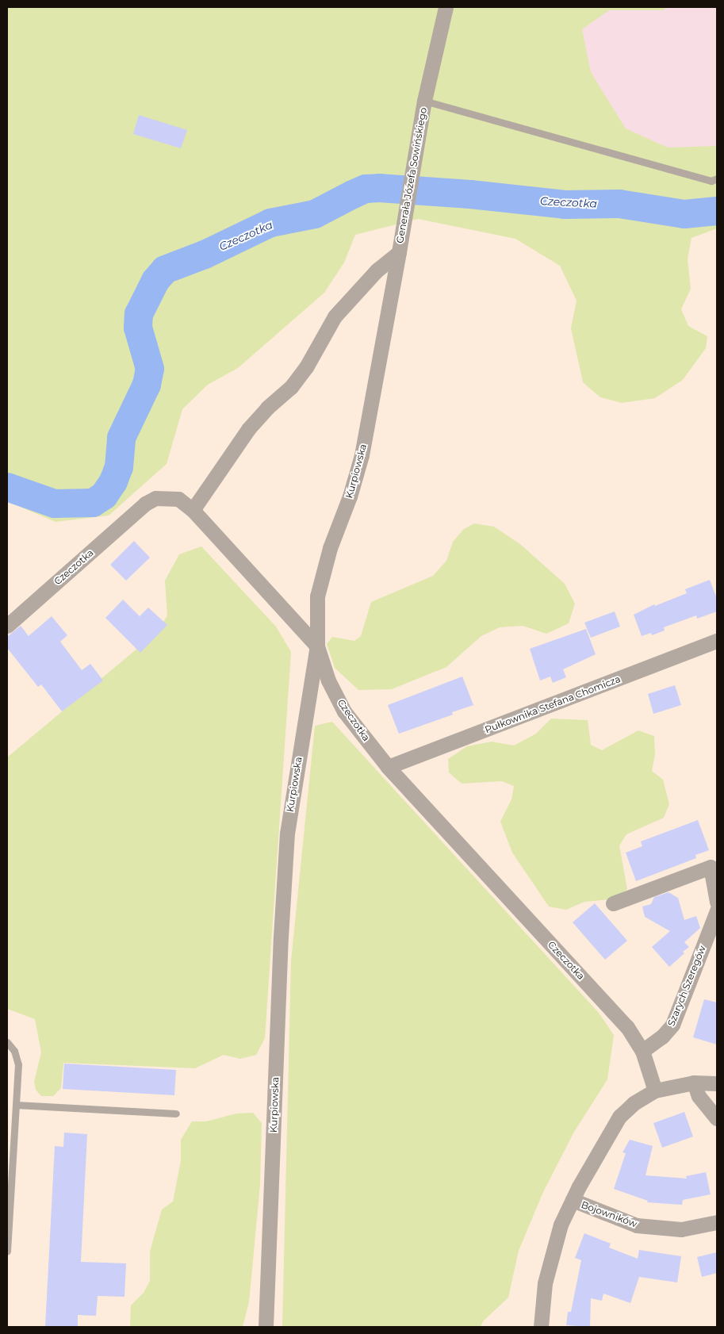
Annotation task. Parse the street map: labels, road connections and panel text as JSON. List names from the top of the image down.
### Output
{
  "streets": {
    "street": [
      "Generała Józefa Sowińskiego",
      "Kurpiowska",
      "Czeczotka",
      "Pułkownika Stefana Chomicza",
      "Szarych Szeregów",
      "Bojowników"
    ]
  },
  "crossings": [
    ["Generała Józefa Sowińskiego", "Kurpiowska"],
    ["Generała Józefa Sowińskiego", "Czeczotka"],
    ["Kurpiowska", "Czeczotka"],
    ["Czeczotka", "Pułkownika Stefana Chomicza"],
    ["Czeczotka", "Szarych Szeregów"]
  ],
  "water": ["Czeczotka"]
}
